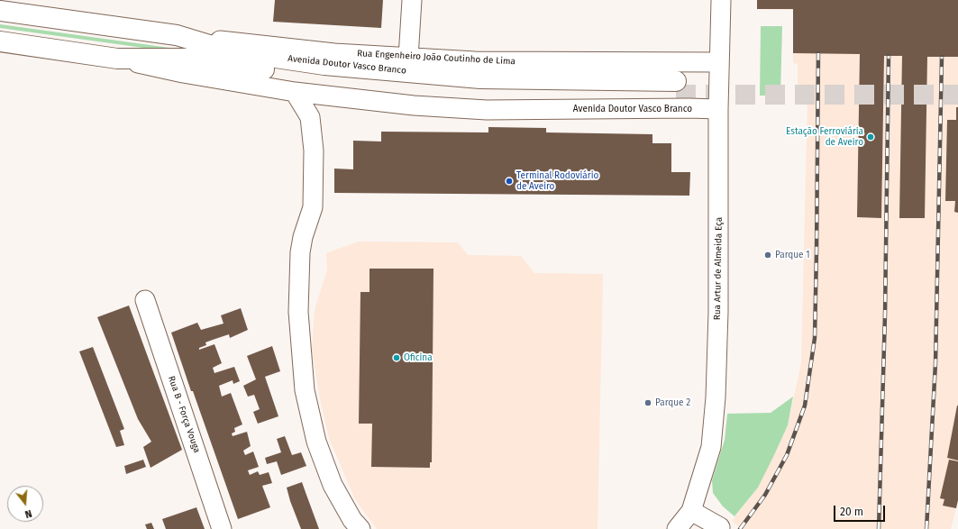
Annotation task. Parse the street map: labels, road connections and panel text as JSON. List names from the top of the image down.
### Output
{
  "streets": {
    "main road": ["Avenida Doutor Vasco Branco"],
    "street": ["Rua Engenheiro João Coutinho de Lima", "Rua Artur de Almeida Eça", "Rua B - Força Vouga"]
  },
  "crossings": [
    ["Rua Engenheiro João Coutinho de Lima", "Avenida Doutor Vasco Branco"],
    ["Rua Engenheiro João Coutinho de Lima", "Rua Artur de Almeida Eça"],
    ["Avenida Doutor Vasco Branco", "Rua Artur de Almeida Eça"]
  ],
  "places": [
    "Estação Ferroviária de Aveiro",
    "Terminal Rodoviário de Aveiro",
    "Parque 1",
    "Oficina",
    "Parque 2"
  ],
  "scale_bar": "20 m",
  "north": "bottom"
}
